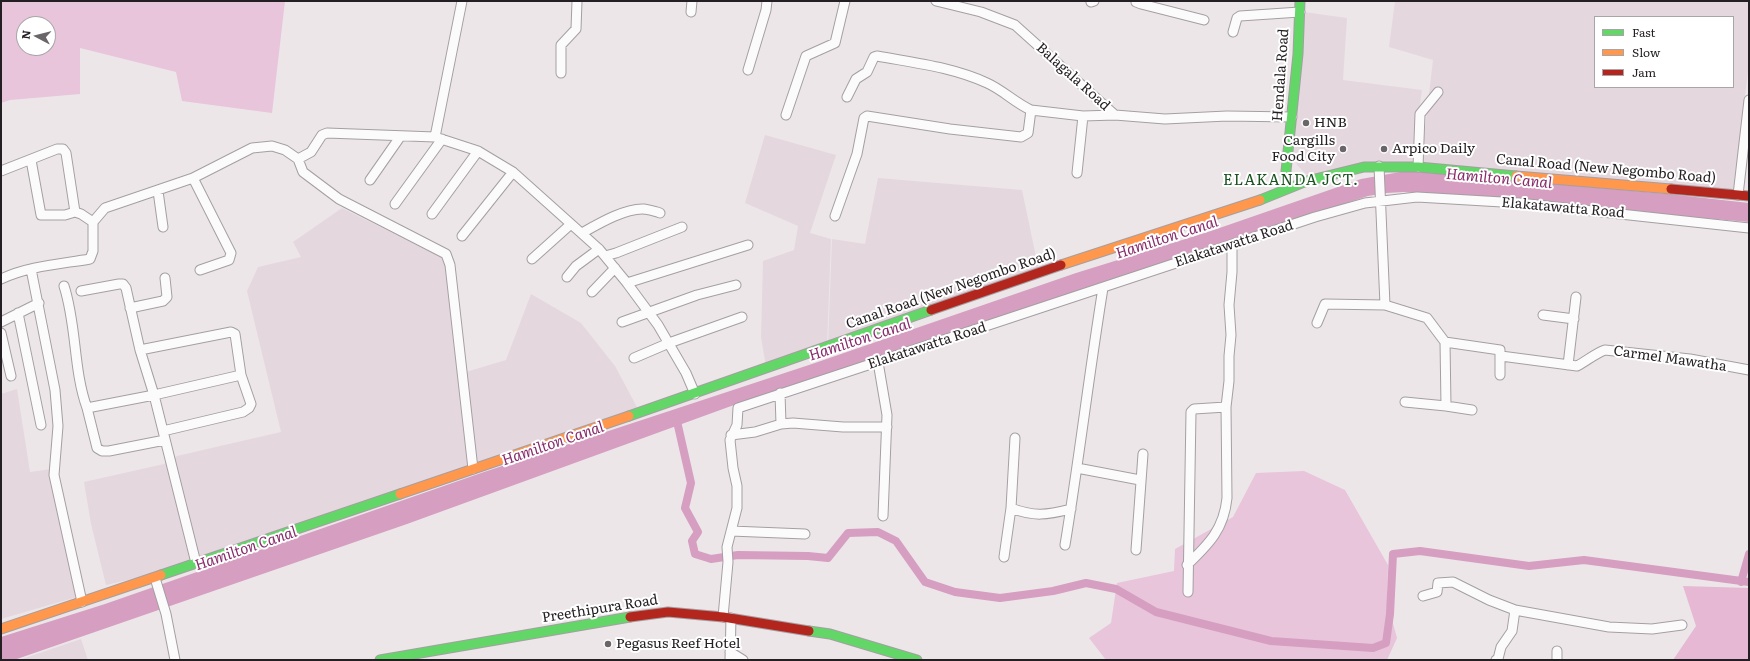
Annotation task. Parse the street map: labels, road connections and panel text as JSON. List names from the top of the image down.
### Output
{
  "streets": {
    "main road": ["Hendala Road", "Canal Road (New Negombo Road)", "Preethipura Road"],
    "street": ["Balagala Road", "Elakatawatta Road", "Carmel Mawatha"]
  },
  "crossings": [
    ["Hendala Road", "Balagala Road"],
    ["Hendala Road", "Canal Road (New Negombo Road)"]
  ],
  "districts": ["ELAKANDA JCT."],
  "water": ["Hamilton Canal"],
  "places": [
    "HNB",
    "Cargills Food City",
    "Arpico Daily",
    "Pegasus Reef Hotel"
  ],
  "legend": ["Fast", "Slow", "Jam"],
  "north": "left"
}
